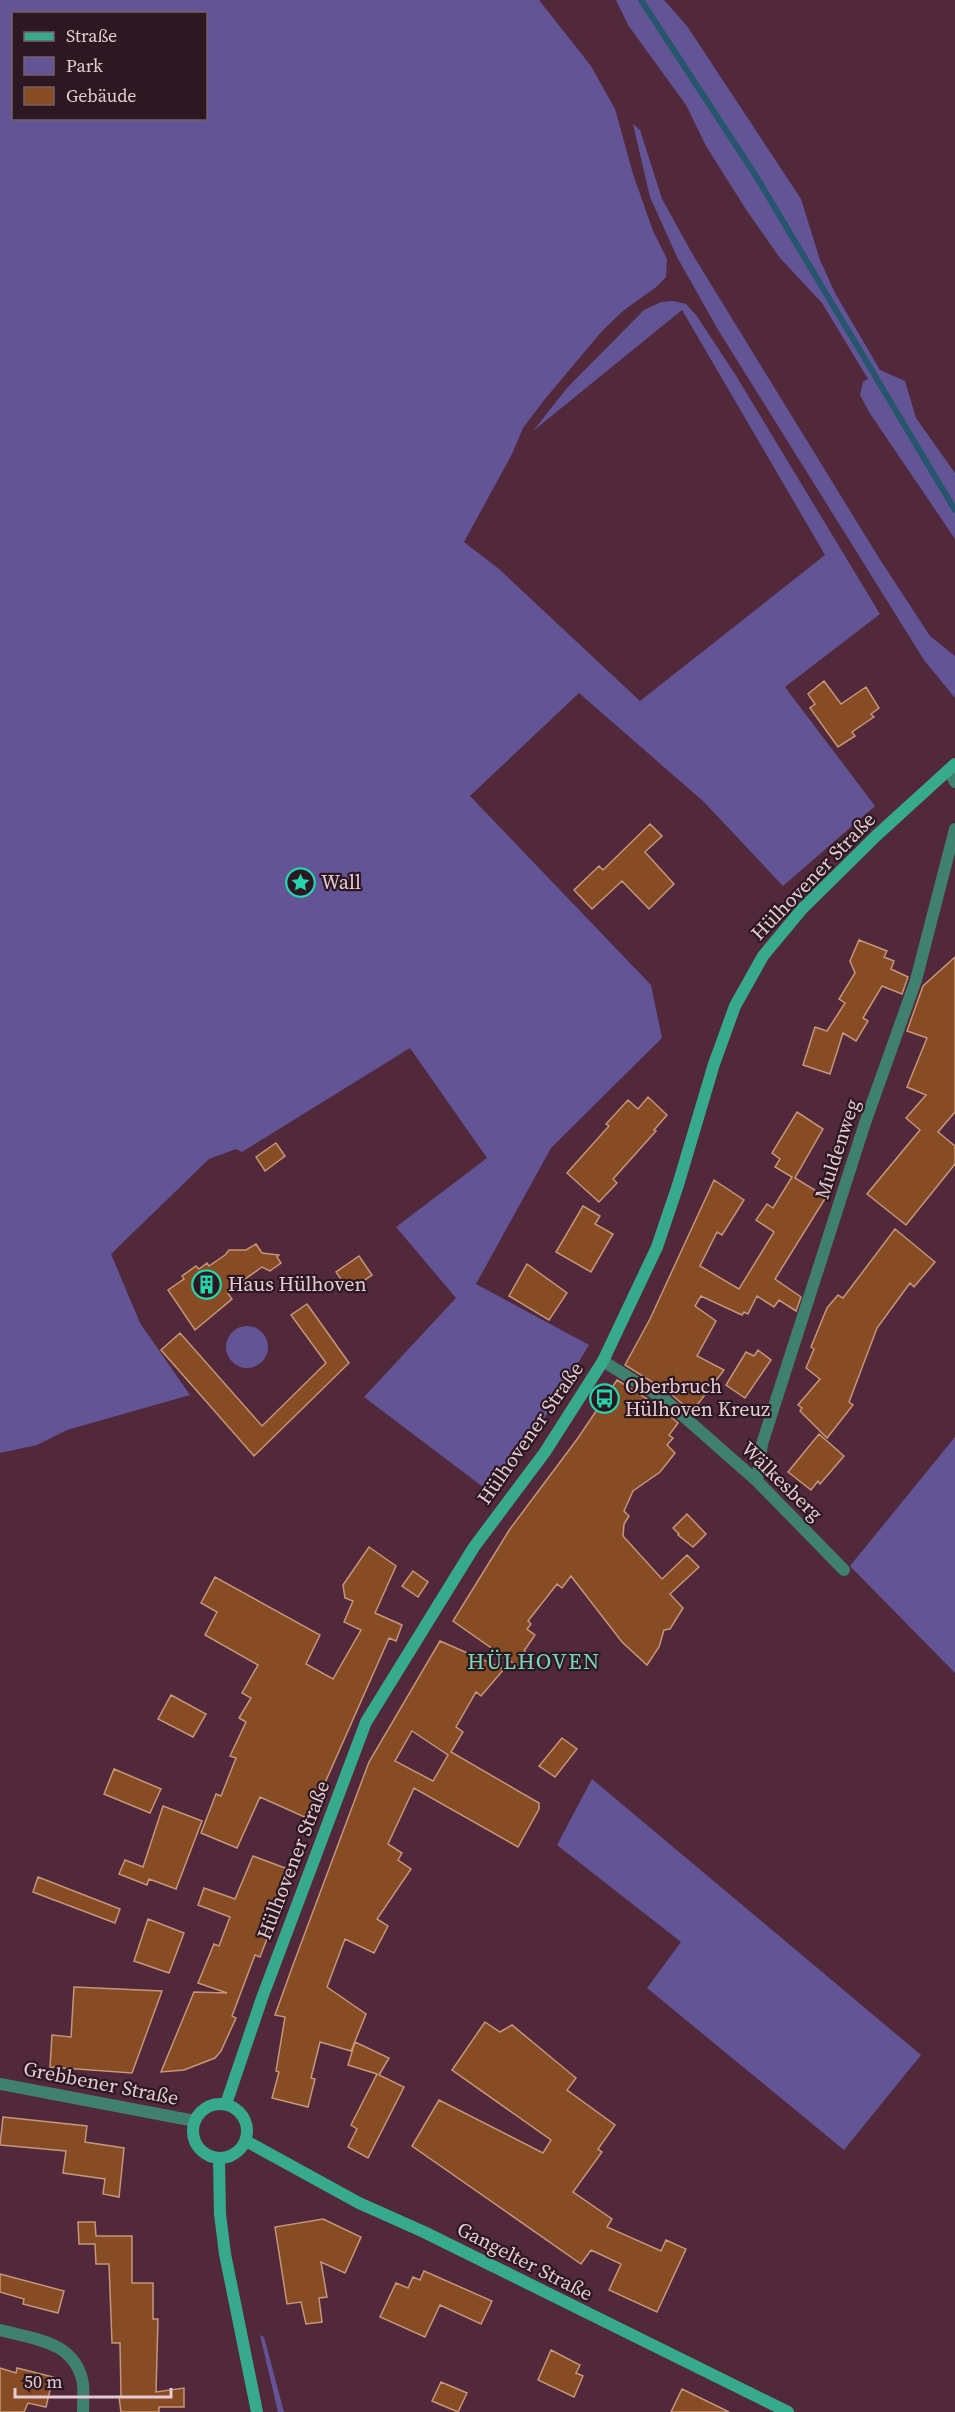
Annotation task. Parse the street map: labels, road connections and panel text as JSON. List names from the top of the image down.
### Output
{
  "streets": {
    "main road": ["Hülhovener Straße", "Gangelter Straße"],
    "street": ["Muldenweg", "Wälkesberg", "Grebbener Straße"]
  },
  "crossings": [
    ["Hülhovener Straße", "Wälkesberg"],
    ["Hülhovener Straße", "Grebbener Straße"],
    ["Hülhovener Straße", "Gangelter Straße"],
    ["Muldenweg", "Wälkesberg"],
    ["Grebbener Straße", "Gangelter Straße"]
  ],
  "districts": ["HÜLHOVEN"],
  "places": {
    "place": ["Wall"],
    "building": ["Haus Hülhoven"],
    "bus stop": ["Oberbruch Hülhoven Kreuz"]
  },
  "legend": ["Straße", "Park", "Gebäude"],
  "scale_bar": "50 m"
}
